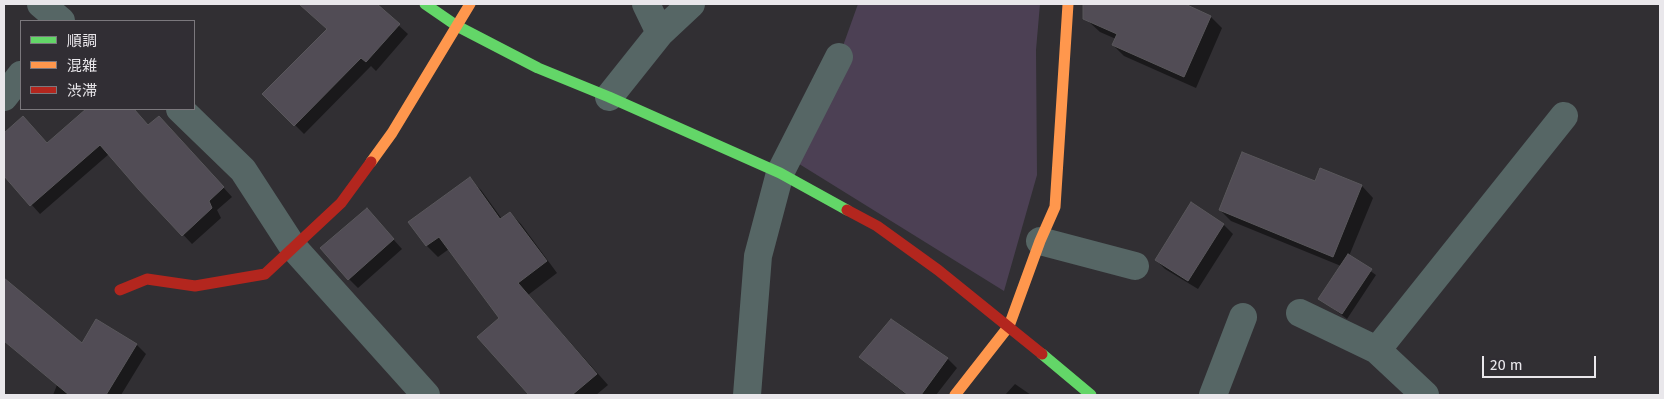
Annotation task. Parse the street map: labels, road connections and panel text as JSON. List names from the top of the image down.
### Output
{
  "legend": ["順調", "混雑", "渋滞"],
  "scale_bar": "20 m"
}
